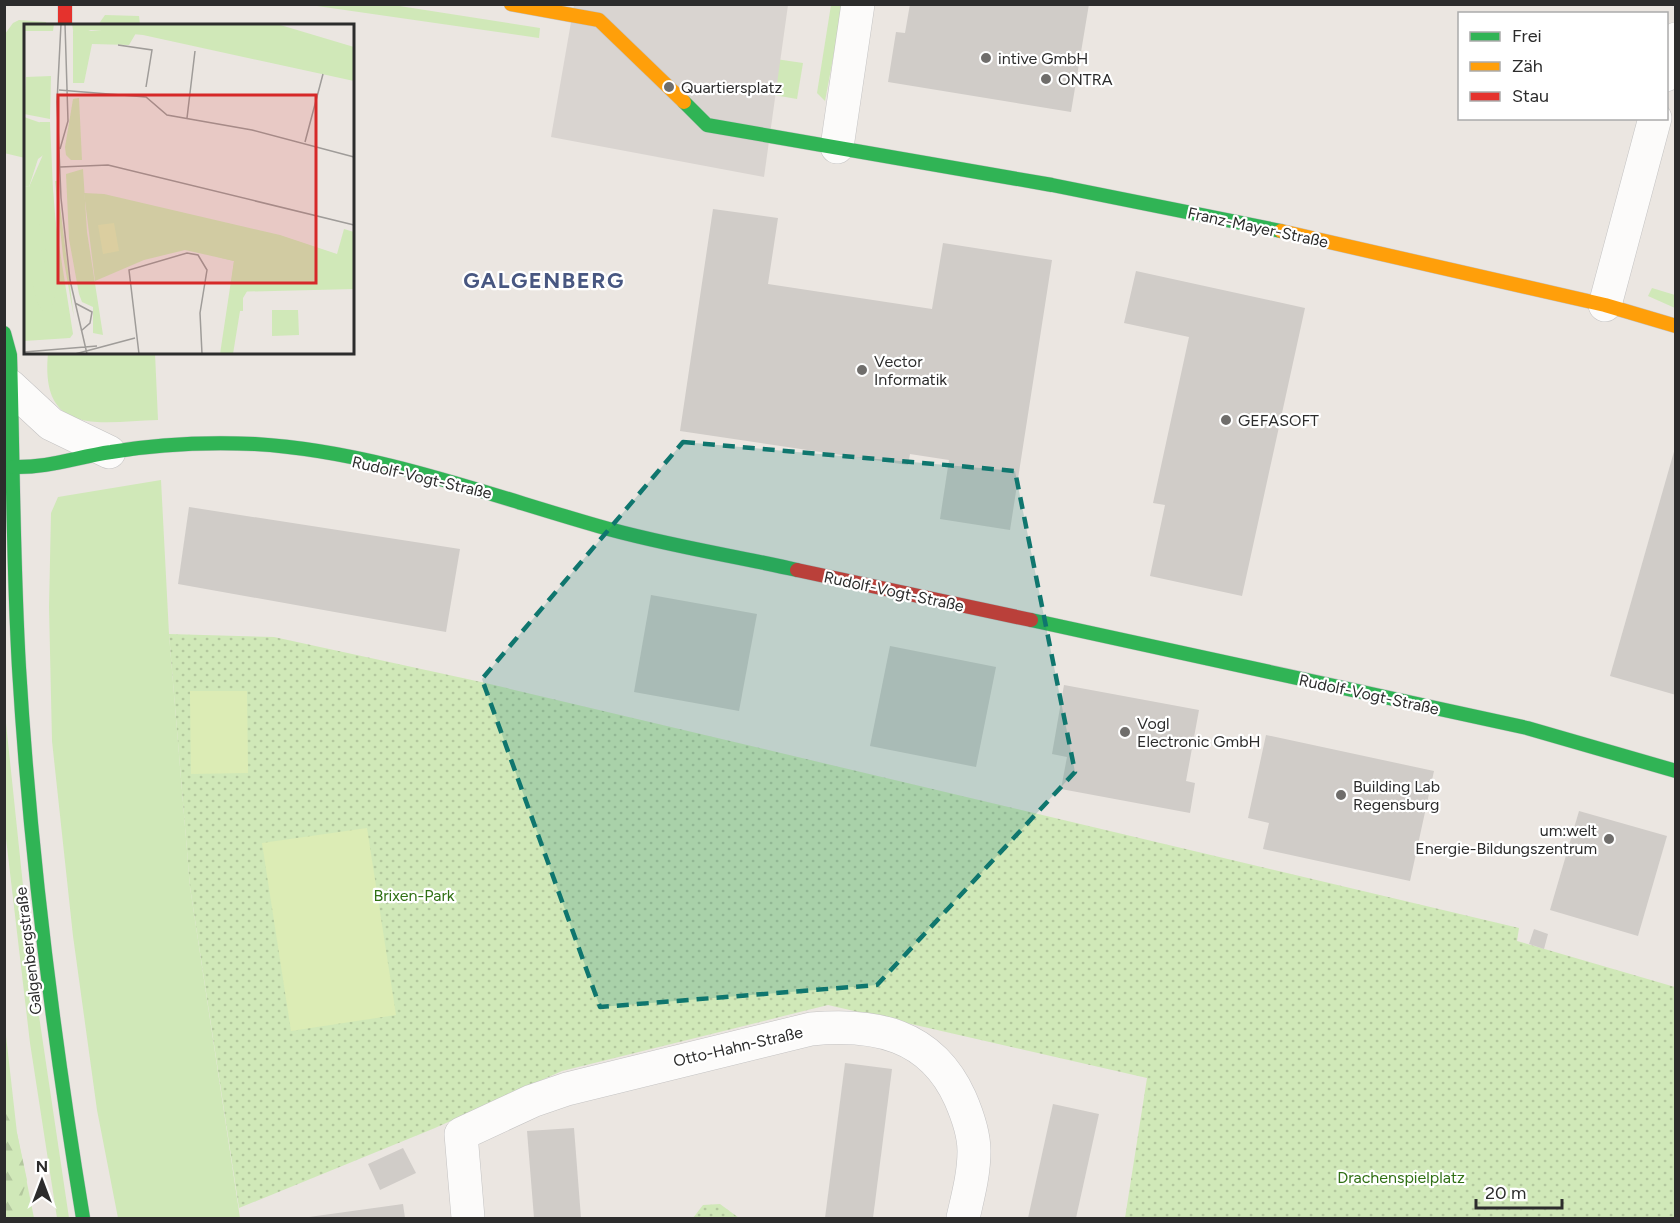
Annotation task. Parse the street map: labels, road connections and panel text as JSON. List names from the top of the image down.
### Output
{
  "streets": {
    "street": [
      "Franz-Mayer-Straße",
      "Rudolf-Vogt-Straße",
      "Galgenbergstraße",
      "Otto-Hahn-Straße"
    ]
  },
  "crossings": [
    ["Rudolf-Vogt-Straße", "Galgenbergstraße"]
  ],
  "districts": ["GALGENBERG"],
  "parks": ["Brixen-Park", "Drachenspielplatz"],
  "places": [
    "intive GmbH",
    "ONTRA",
    "Quartiersplatz",
    "Vector Informatik",
    "GEFASOFT",
    "Vogl Electronic GmbH",
    "Building Lab Regensburg",
    "um:welt Energie-Bildungszentrum"
  ],
  "legend": ["Frei", "Zäh", "Stau"],
  "scale_bar": "20 m",
  "north": "top"
}
